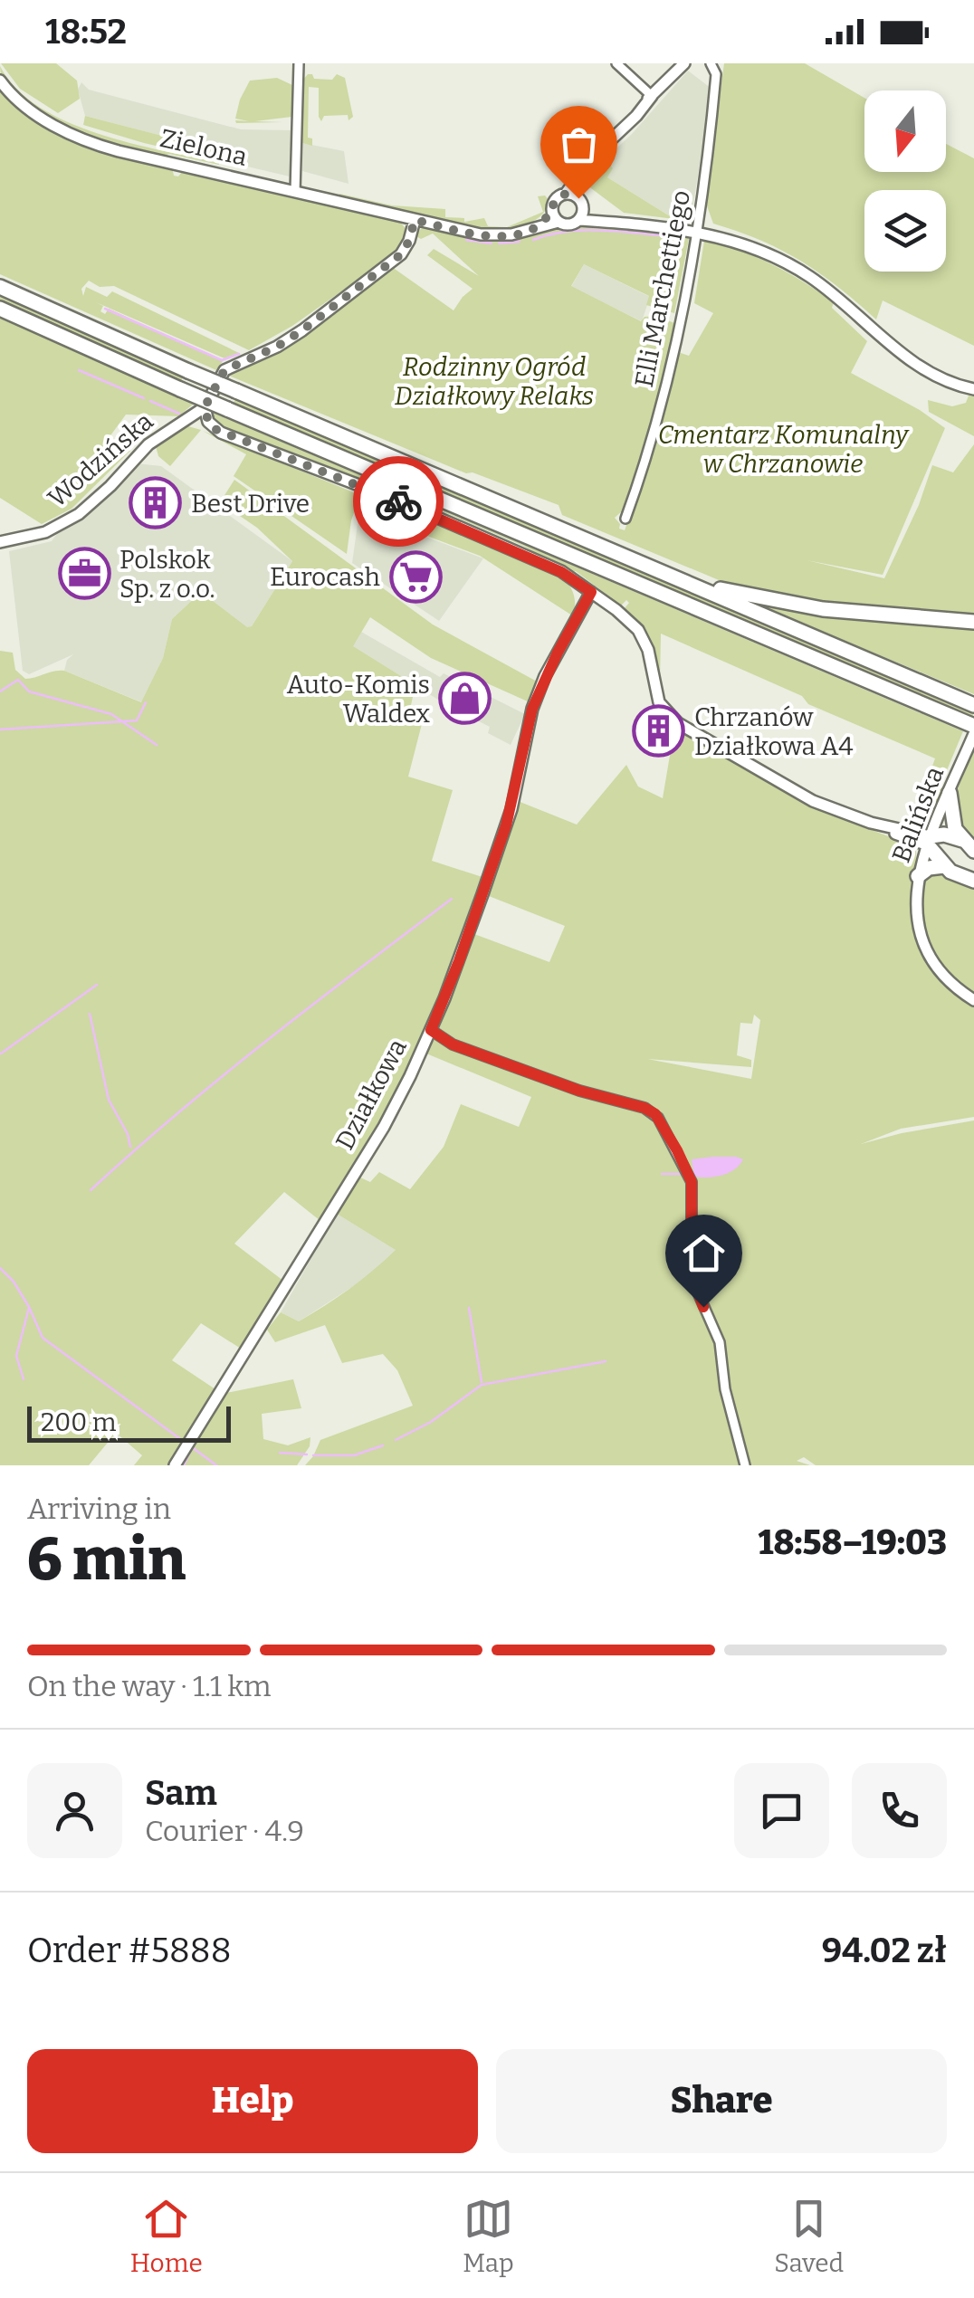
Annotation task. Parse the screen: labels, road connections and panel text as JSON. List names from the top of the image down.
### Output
{
  "streets": {
    "street": [
      "Zielona",
      "Elli Marchettiego",
      "Wodzińska",
      "Balińska",
      "Działkowa"
    ]
  },
  "crossings": [
    ["Zielona", "Wodzińska"]
  ],
  "parks": ["Rodzinny Ogród Działkowy Relaks", "Cmentarz Komunalny w Chrzanowie"],
  "places": {
    "building": ["Best Drive", "Chrzanów Działkowa A4"],
    "office": ["Polskok Sp. z o.o."],
    "supermarket": ["Eurocash"],
    "shop": ["Auto-Komis Waldex"]
  },
  "scale_bar": "200 m",
  "north": "bottom",
  "page": {
    "status": "18:52",
    "scale": "200 m",
    "heading": ["6 min", "Arriving in", "18:58–19:03"],
    "panel": [
      "Sam",
      "Courier · 4.9",
      "Order #5888",
      "94.02 zł"
    ],
    "bar": "On the way · 1.1 km",
    "buttons": ["Help", "Share"],
    "tabs": ["Home", "Map", "Saved"]
  }
}
